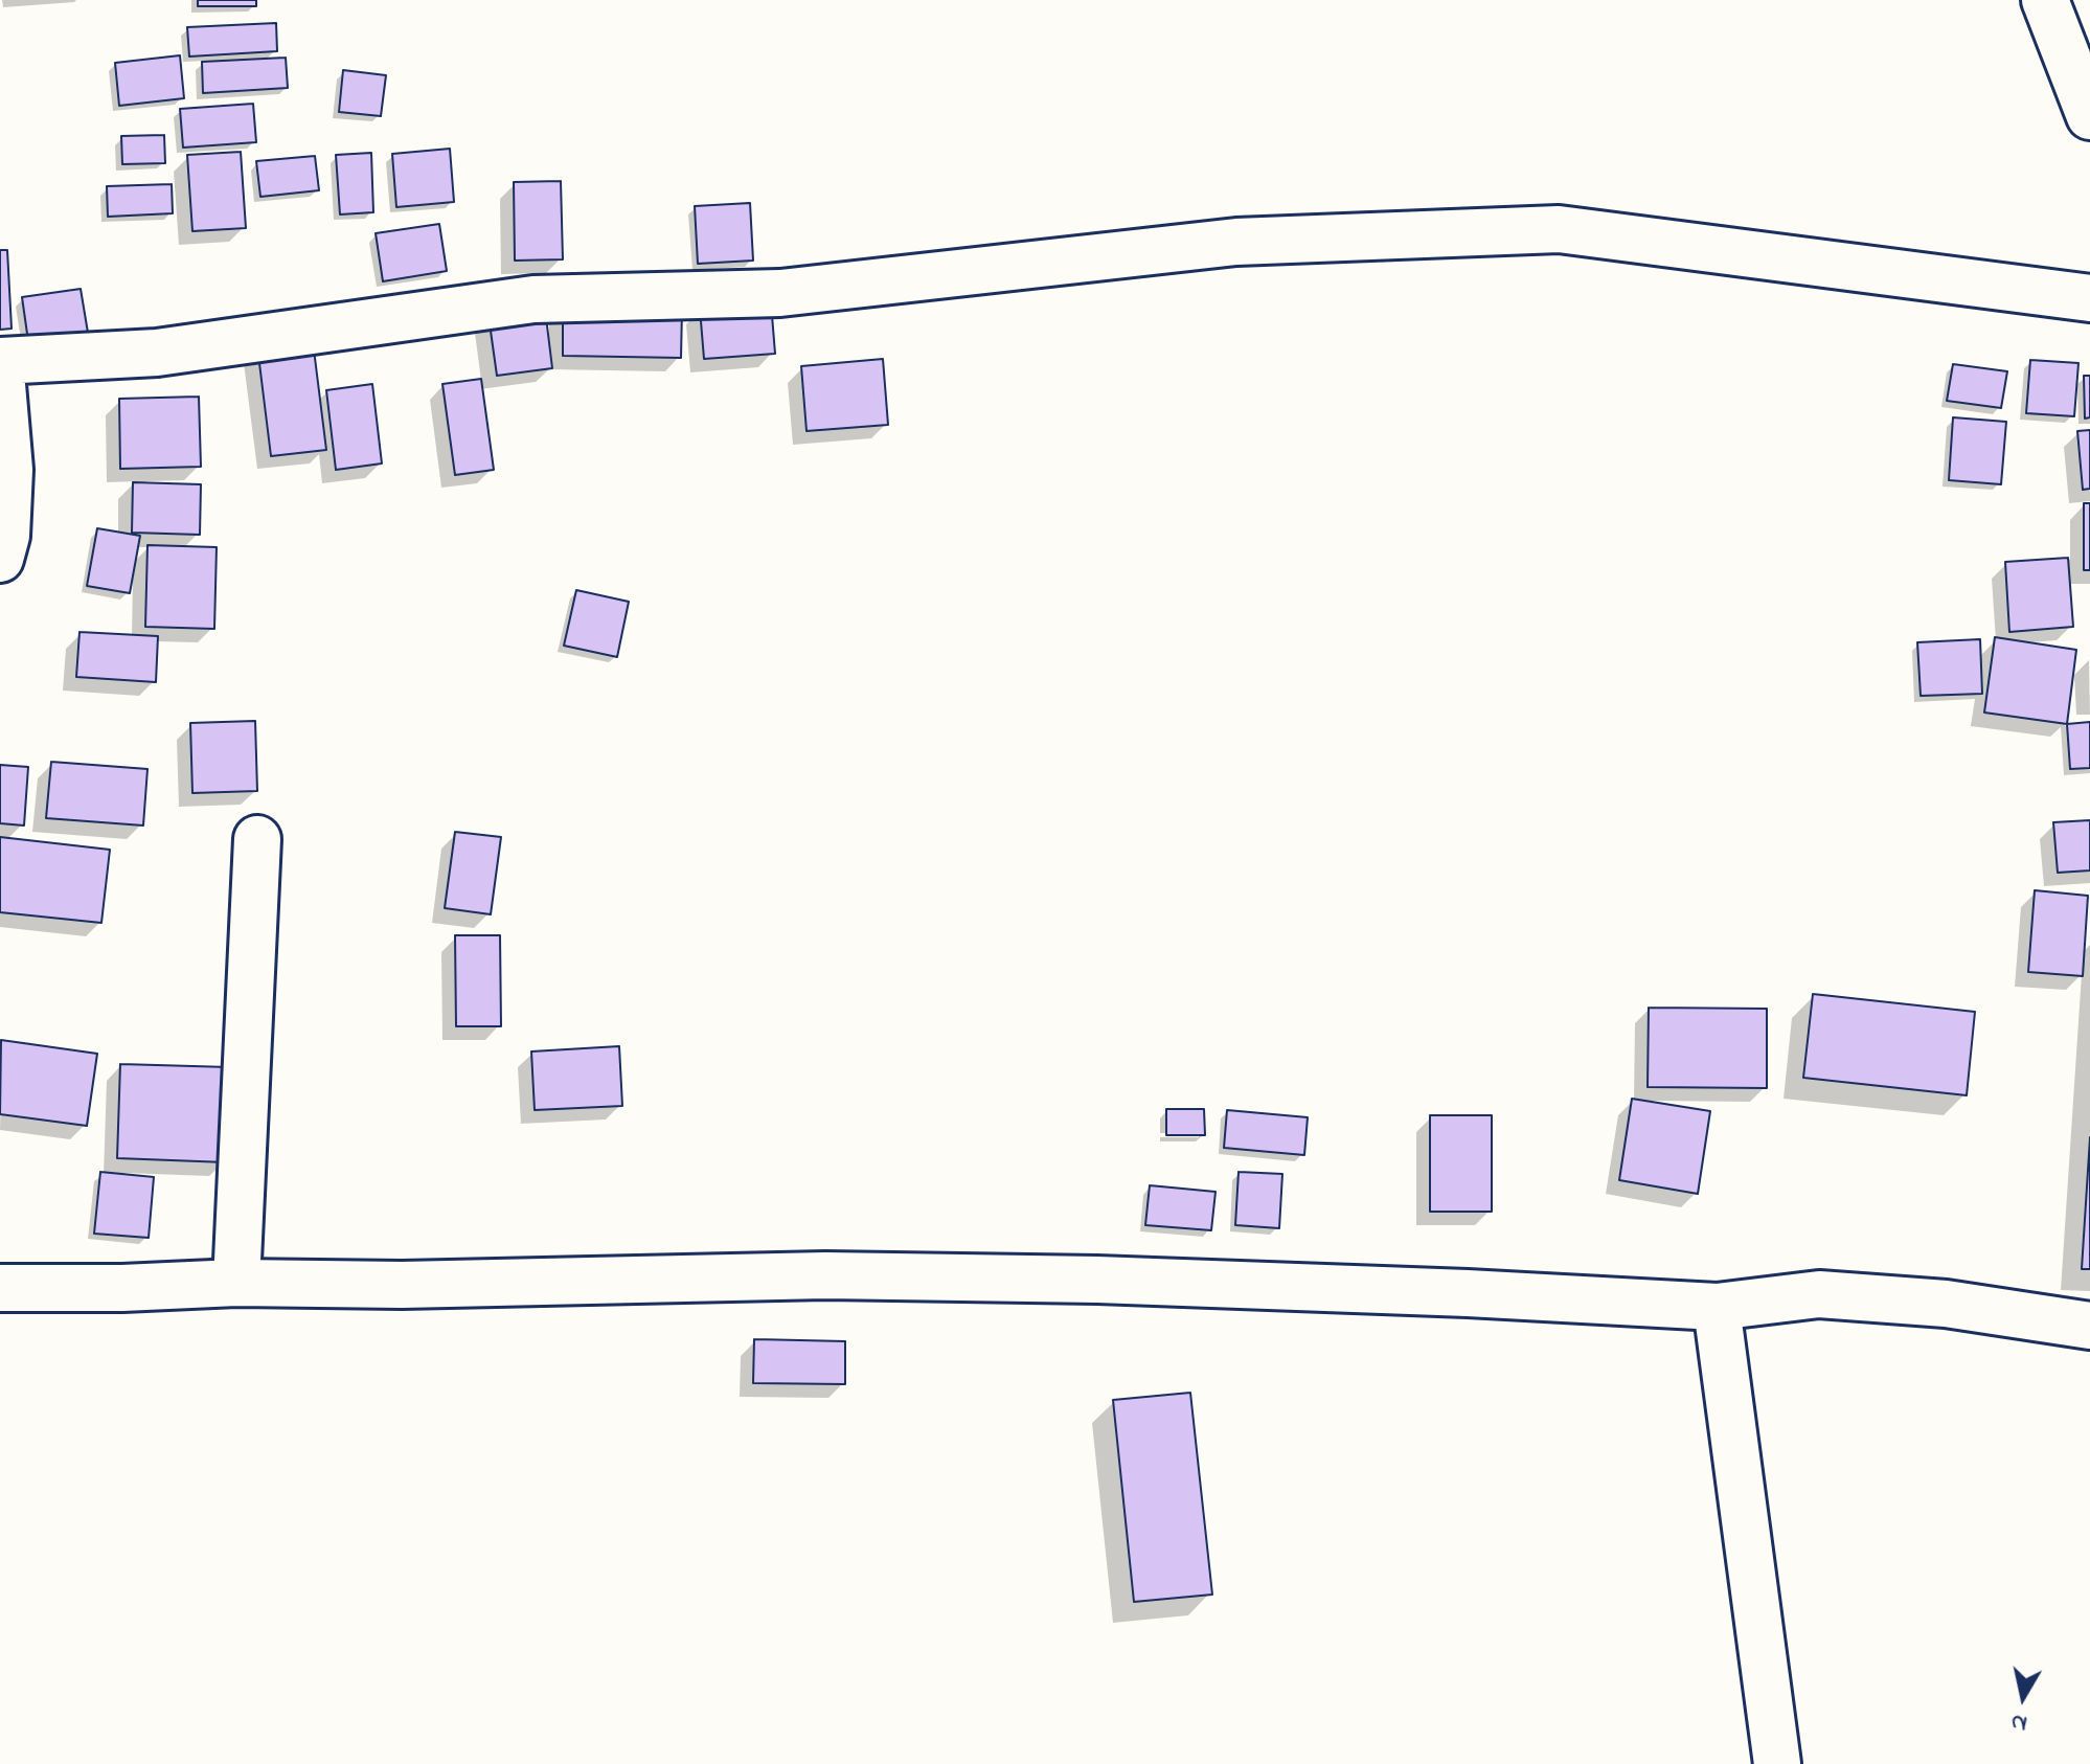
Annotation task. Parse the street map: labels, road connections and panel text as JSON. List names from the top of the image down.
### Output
{
  "north": "bottom"
}
